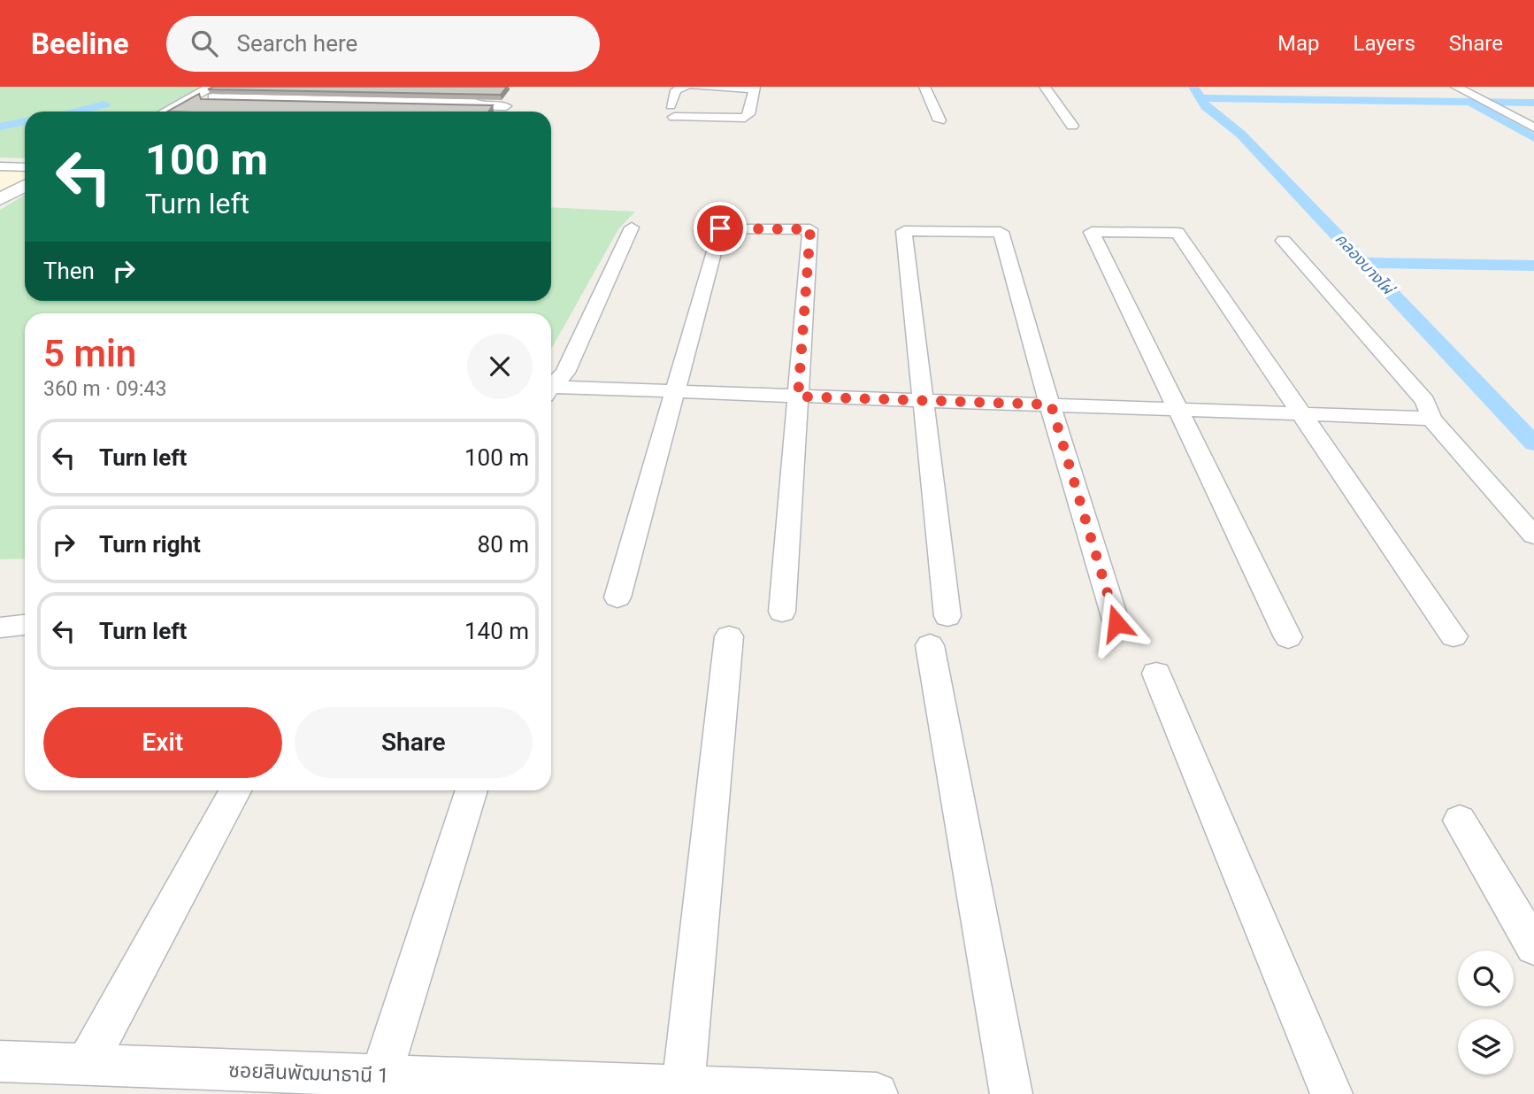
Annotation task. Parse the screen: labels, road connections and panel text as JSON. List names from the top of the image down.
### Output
{
  "streets": {
    "street": ["ซอยสินพัฒนาธานี 1"]
  },
  "water": ["คลองบางไผ่"],
  "page": {
    "header": "Beeline",
    "search": "Search here",
    "nav": ["Map", "Layers", "Share"],
    "turn": ["100 m", "Turn left"],
    "then": "Then",
    "heading": ["5 min", "360 m · 09:43"],
    "list": [
      {
        "name": "Turn left",
        "value": "100 m"
      },
      {
        "name": "Turn right",
        "value": "80 m"
      },
      {
        "name": "Turn left",
        "value": "140 m"
      }
    ],
    "buttons": ["Exit", "Share"]
  }
}
